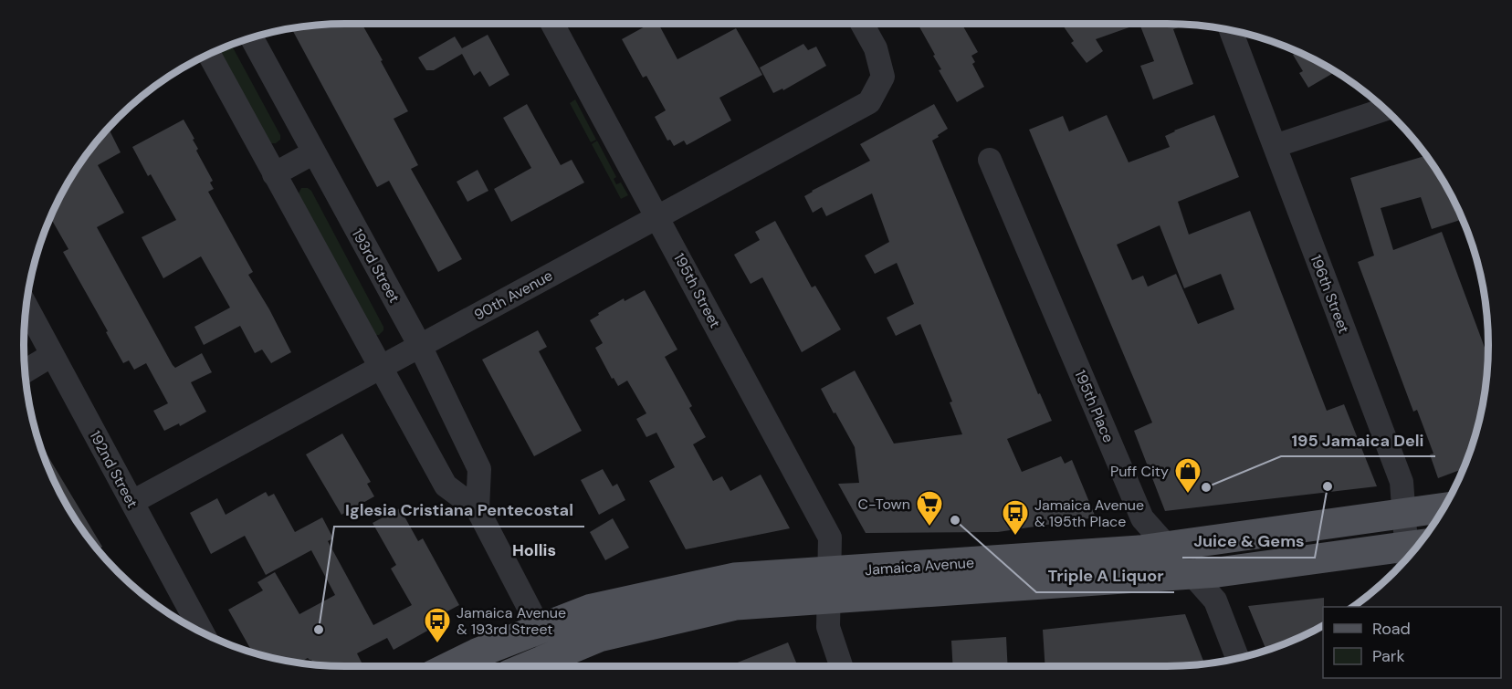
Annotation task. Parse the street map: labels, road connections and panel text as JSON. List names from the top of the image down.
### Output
{
  "streets": {
    "main road": ["Jamaica Avenue"],
    "street": [
      "193rd Street",
      "195th Street",
      "196th Street",
      "90th Avenue",
      "195th Place",
      "192nd Street"
    ]
  },
  "crossings": [
    ["193rd Street", "90th Avenue"],
    ["195th Street", "90th Avenue"],
    ["195th Street", "Jamaica Avenue"],
    ["196th Street", "Jamaica Avenue"],
    ["90th Avenue", "192nd Street"],
    ["195th Place", "Jamaica Avenue"]
  ],
  "districts": ["Hollis"],
  "places": {
    "other": [
      "Juice & Gems",
      "195 Jamaica Deli",
      "Triple A Liquor",
      "Iglesia Cristiana Pentecostal"
    ],
    "shop": ["Puff City"],
    "supermarket": ["C-Town"],
    "bus stop": ["Jamaica Avenue & 195th Place", "Jamaica Avenue & 193rd Street"]
  },
  "legend": ["Road", "Park"]
}
